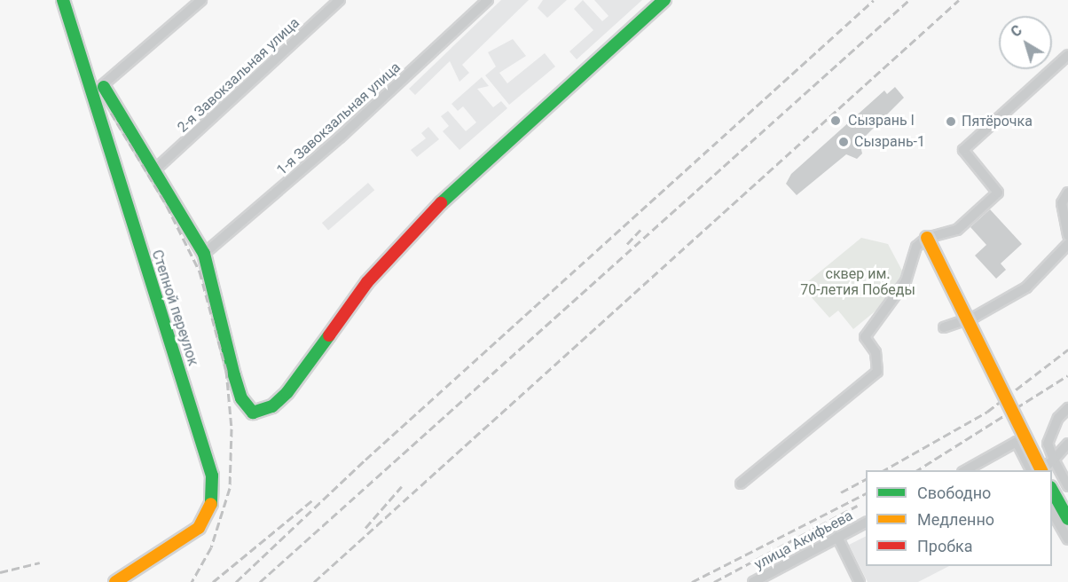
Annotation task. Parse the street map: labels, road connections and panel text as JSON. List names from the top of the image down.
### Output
{
  "streets": {
    "street": [
      "2-я Завокзальная улица",
      "1-я Завокзальная улица",
      "Степной переулок",
      "улица Акифьева"
    ]
  },
  "parks": ["сквер им. 70-летия Победы"],
  "places": ["Сызрань I", "Пятёрочка", "Сызрань-1"],
  "legend": ["Свободно", "Медленно", "Пробка"],
  "north": "top left"
}
